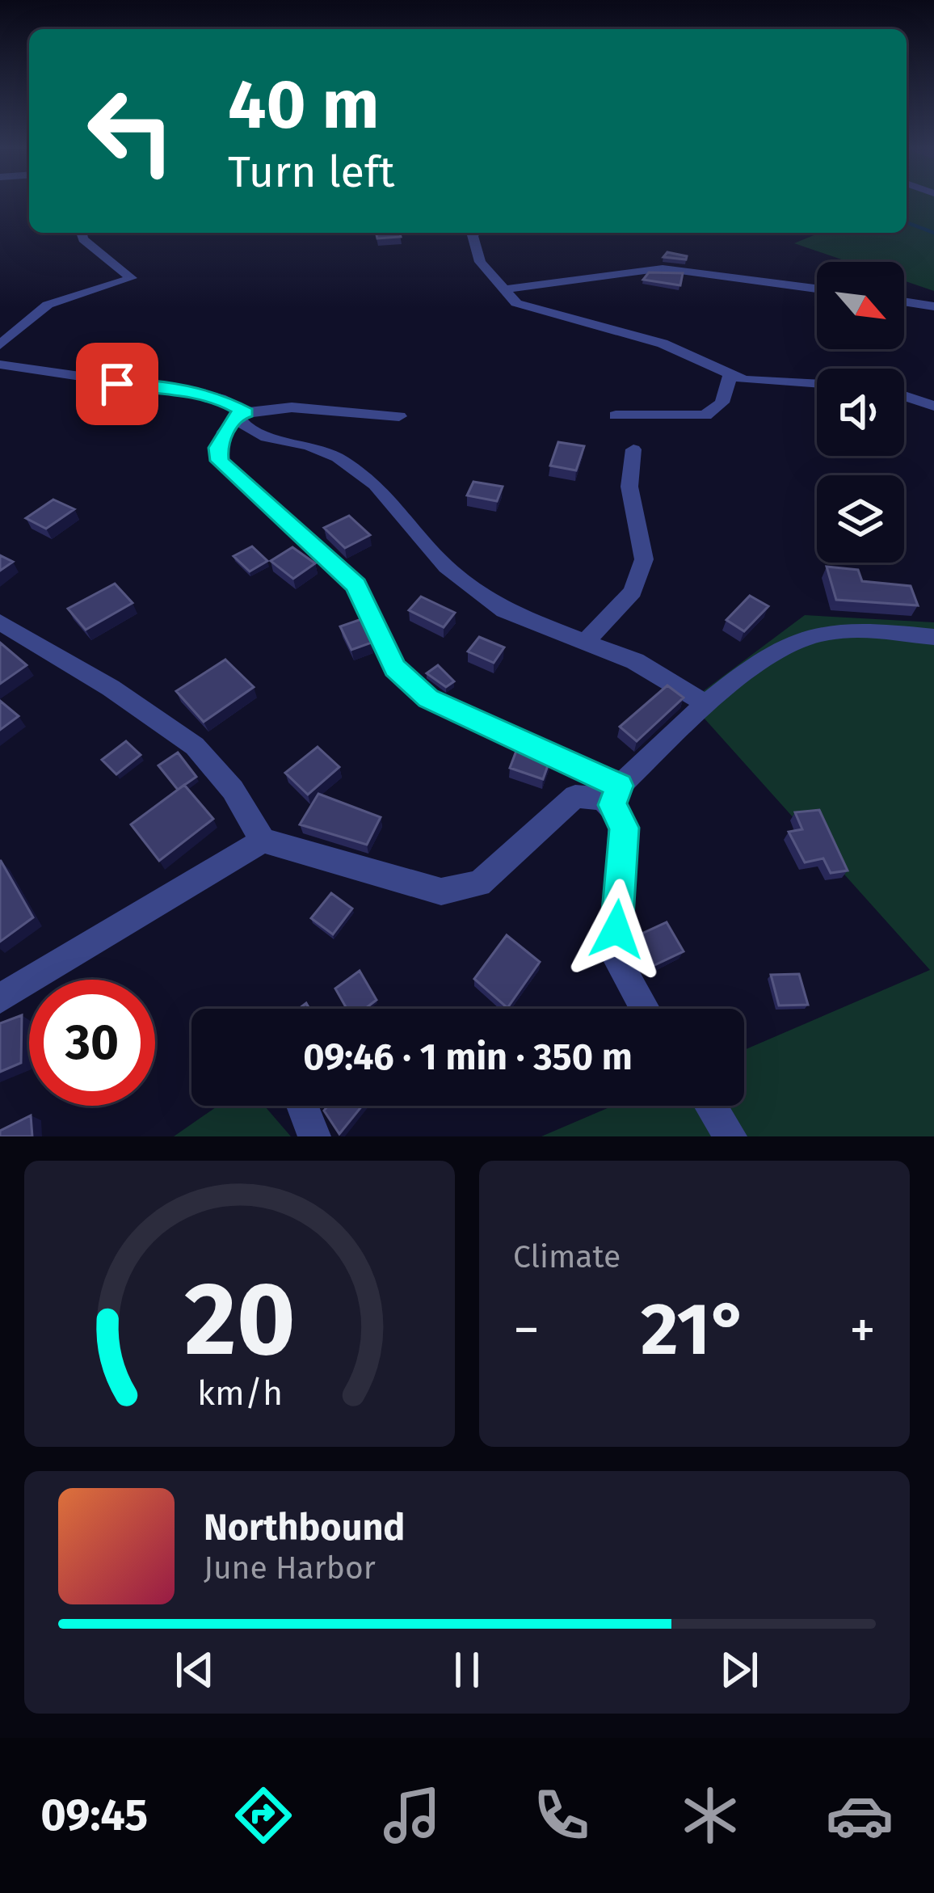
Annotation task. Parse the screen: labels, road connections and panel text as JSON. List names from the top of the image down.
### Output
{
  "north": "bottom right",
  "page": {
    "turn": ["40 m", "Turn left"],
    "limit": "30",
    "trip": "09:46 · 1 min · 350 m",
    "tile": "Climate",
    "heat": ["−", "21°", "+"],
    "song": ["Northbound", "June Harbor"],
    "tabs": "09:45",
    "gauge": ["20", "km/h"]
  }
}
